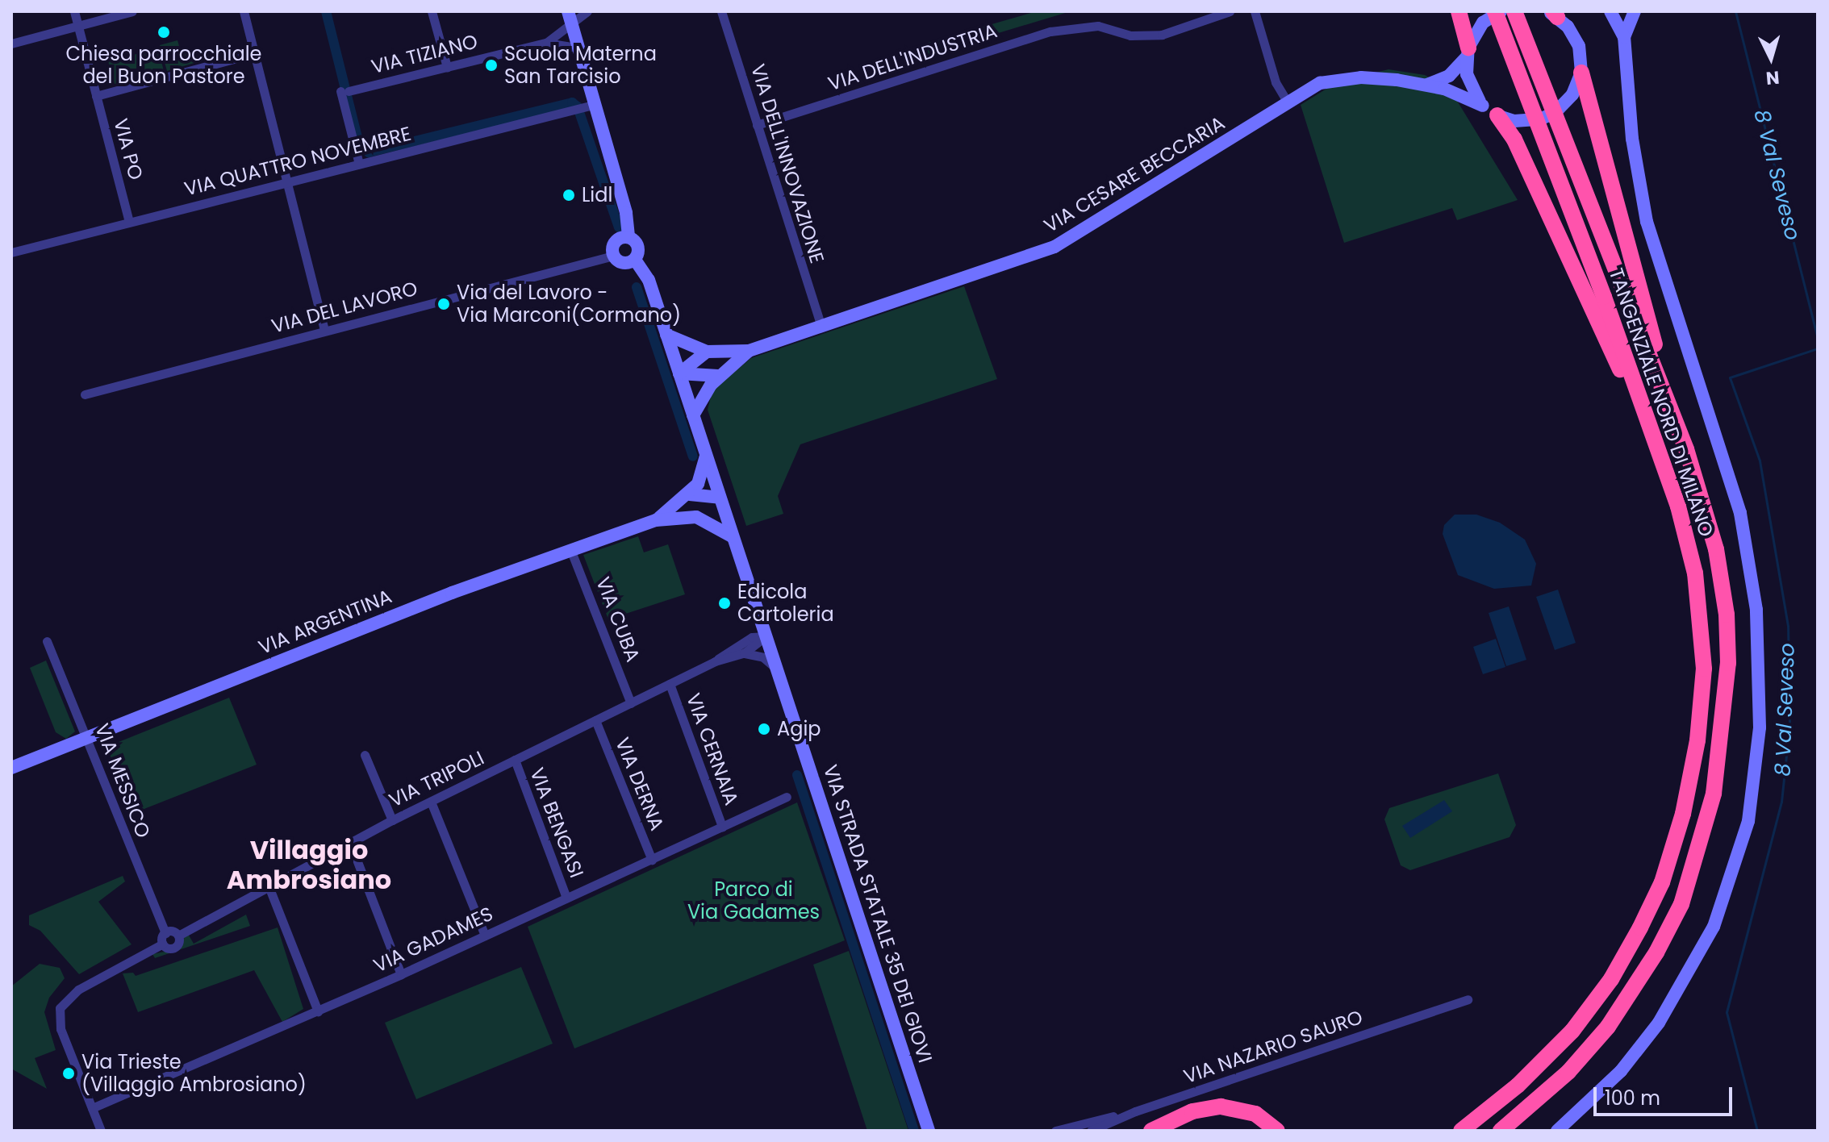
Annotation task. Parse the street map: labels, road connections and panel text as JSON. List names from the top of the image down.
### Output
{
  "streets": {
    "highway": ["TANGENZIALE NORD DI MILANO"],
    "main road": ["VIA CESARE BECCARIA", "VIA ARGENTINA", "VIA STRADA STATALE 35 DEI GIOVI"],
    "street": [
      "VIA TIZIANO",
      "VIA DELL'INDUSTRIA",
      "VIA PO",
      "VIA QUATTRO NOVEMBRE",
      "VIA DELL'INNOVAZIONE",
      "VIA DEL LAVORO",
      "VIA CUBA",
      "VIA CERNAIA",
      "VIA TRIPOLI",
      "VIA MESSICO",
      "VIA DERNA",
      "VIA BENGASI",
      "VIA GADAMES",
      "VIA NAZARIO SAURO"
    ]
  },
  "crossings": [
    ["VIA TIZIANO", "VIA QUATTRO NOVEMBRE"],
    ["VIA DELL'INDUSTRIA", "VIA DELL'INNOVAZIONE"],
    ["VIA PO", "VIA QUATTRO NOVEMBRE"],
    ["VIA DELL'INNOVAZIONE", "VIA CESARE BECCARIA"],
    ["VIA CUBA", "VIA ARGENTINA"],
    ["VIA CUBA", "VIA TRIPOLI"],
    ["VIA ARGENTINA", "VIA MESSICO"],
    ["VIA CERNAIA", "VIA TRIPOLI"],
    ["VIA CERNAIA", "VIA GADAMES"],
    ["VIA TRIPOLI", "VIA DERNA"],
    ["VIA TRIPOLI", "VIA BENGASI"],
    ["VIA TRIPOLI", "VIA STRADA STATALE 35 DEI GIOVI"],
    ["VIA TRIPOLI", "VIA GADAMES"],
    ["VIA DERNA", "VIA GADAMES"],
    ["VIA BENGASI", "VIA GADAMES"]
  ],
  "districts": ["Villaggio Ambrosiano"],
  "water": ["8 Val Seveso"],
  "parks": ["Parco di Via Gadames"],
  "places": [
    "Chiesa parrocchiale del Buon Pastore",
    "Scuola Materna San Tarcisio",
    "Lidl",
    "Via del Lavoro - Via Marconi(Cormano)",
    "Edicola Cartoleria",
    "Agip",
    "Via Trieste (Villaggio Ambrosiano)"
  ],
  "scale_bar": "100 m",
  "north": "bottom"
}
